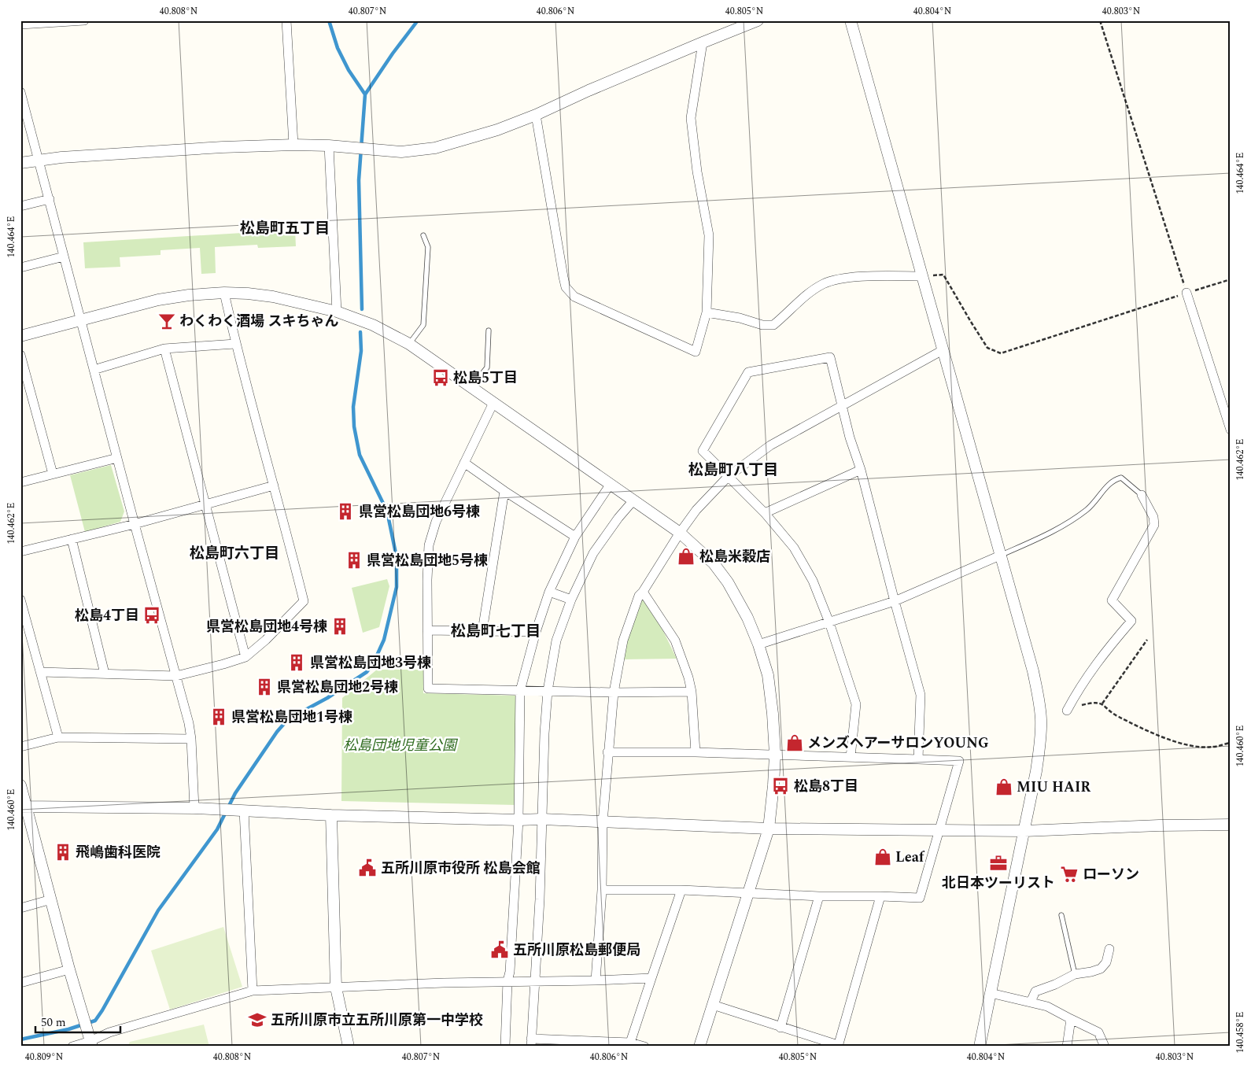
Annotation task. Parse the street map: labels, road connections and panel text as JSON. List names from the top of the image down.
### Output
{
  "districts": [
    "松島町五丁目",
    "松島町八丁目",
    "松島町六丁目",
    "松島町七丁目"
  ],
  "parks": ["松島団地児童公園"],
  "places": {
    "bar": ["わくわく酒場 スキちゃん"],
    "bus stop": ["松島5丁目", "松島4丁目", "松島8丁目"],
    "building": [
      "県営松島団地6号棟",
      "県営松島団地5号棟",
      "県営松島団地4号棟",
      "県営松島団地3号棟",
      "県営松島団地2号棟",
      "県営松島団地1号棟",
      "飛嶋歯科医院"
    ],
    "shop": [
      "松島米穀店",
      "メンズヘアーサロンYOUNG",
      "MIU HAIR",
      "Leaf"
    ],
    "office": ["北日本ツーリスト"],
    "public building": ["五所川原市役所 松島会館", "五所川原松島郵便局"],
    "supermarket": ["ローソン"],
    "school or university": ["五所川原市立五所川原第一中学校"]
  },
  "scale_bar": "50 m",
  "coordinates": [
    "40.808°N",
    "40.807°N",
    "40.806°N",
    "40.805°N",
    "40.804°N",
    "40.803°N",
    "140.464°E",
    "140.462°E",
    "140.460°E",
    "140.458°E",
    "40.809°N"
  ]
}
